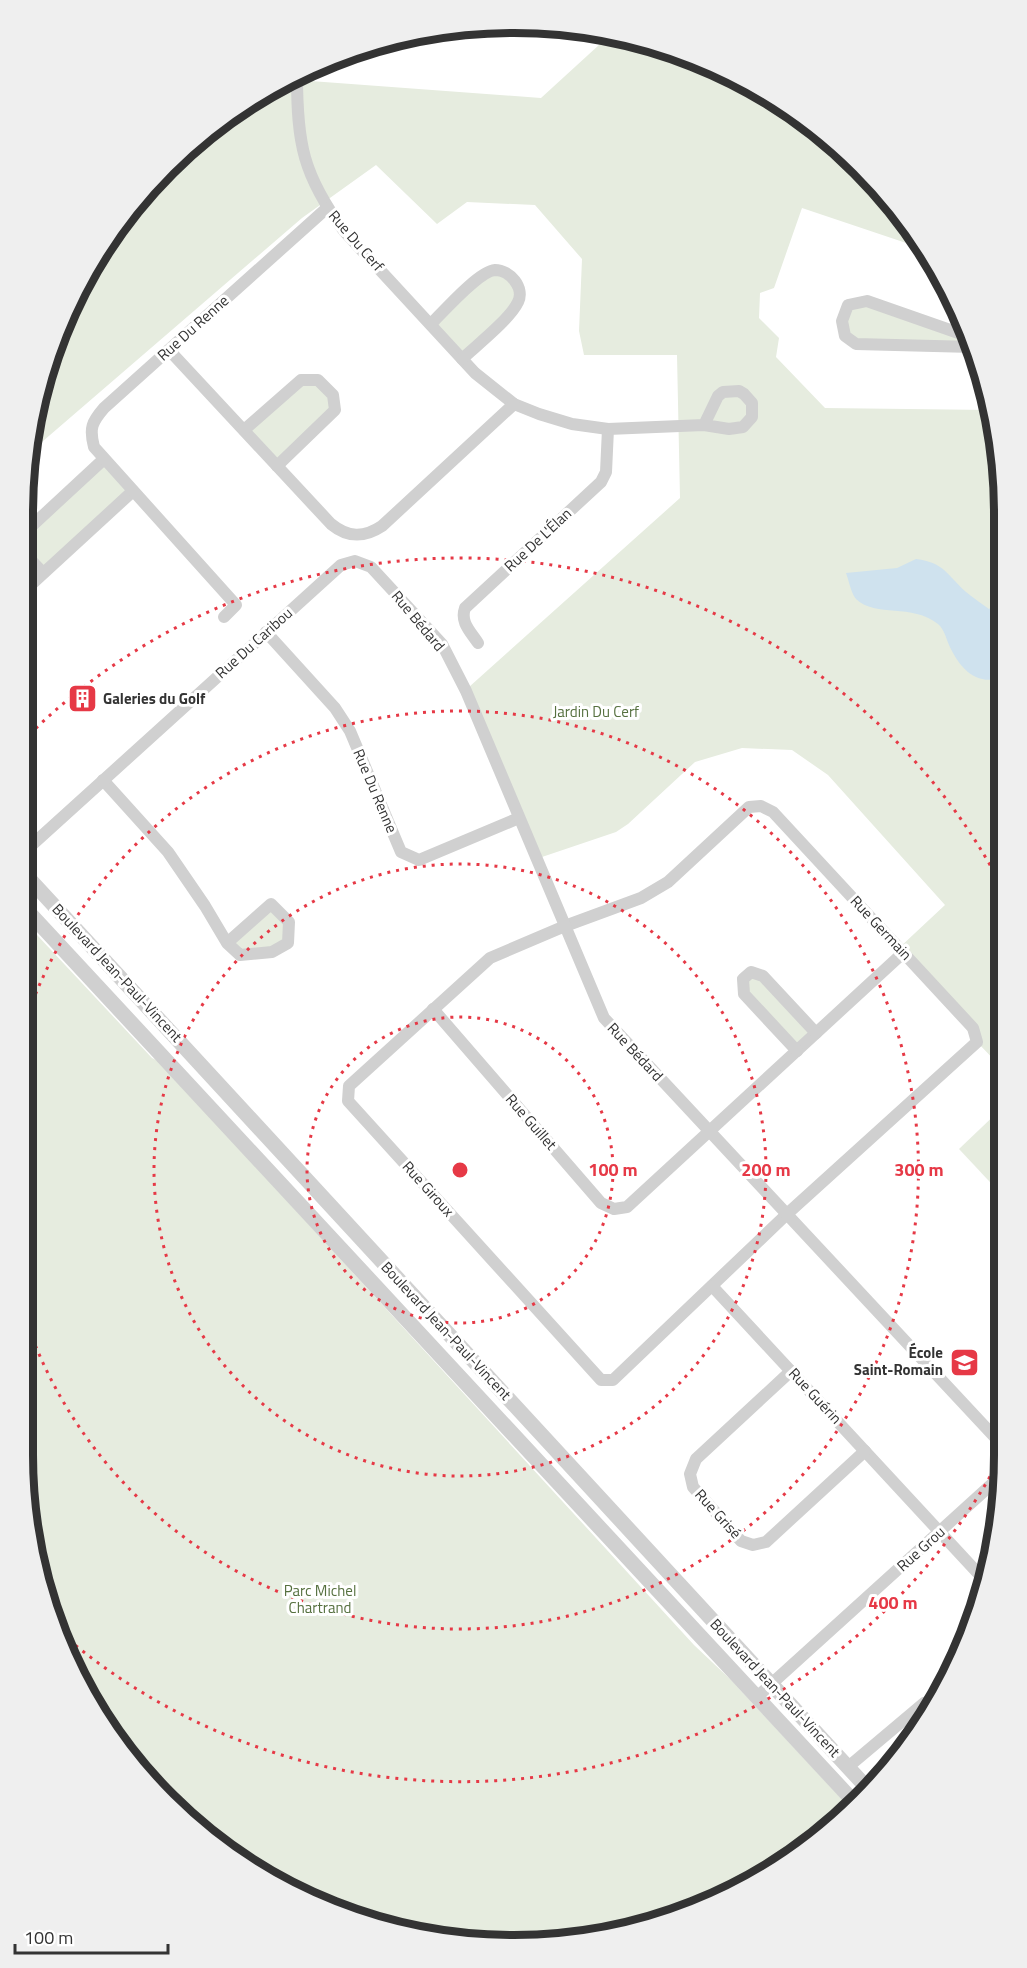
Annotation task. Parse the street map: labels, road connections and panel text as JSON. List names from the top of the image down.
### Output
{
  "streets": {
    "street": [
      "Rue Du Cerf",
      "Rue Du Renne",
      "Rue De L'Élan",
      "Rue Bédard",
      "Rue Du Caribou",
      "Rue Germain",
      "Boulevard Jean-Paul-Vincent",
      "Rue Guillet",
      "Rue Giroux",
      "Rue Guérin",
      "Rue Grisé",
      "Rue Grou"
    ]
  },
  "crossings": [
    ["Rue Du Cerf", "Rue Du Renne"],
    ["Rue Du Cerf", "Rue De L'Élan"],
    ["Rue Du Renne", "Rue Bédard"],
    ["Rue Du Renne", "Rue Du Caribou"],
    ["Rue Bédard", "Rue Du Caribou"],
    ["Rue Bédard", "Rue Germain"],
    ["Rue Bédard", "Rue Guillet"],
    ["Rue Bédard", "Rue Giroux"],
    ["Rue Germain", "Rue Guillet"],
    ["Rue Germain", "Rue Giroux"],
    ["Boulevard Jean-Paul-Vincent", "Rue Grou"],
    ["Rue Guillet", "Rue Giroux"],
    ["Rue Giroux", "Rue Guérin"],
    ["Rue Guérin", "Rue Grisé"],
    ["Rue Guérin", "Rue Grou"]
  ],
  "parks": ["Jardin Du Cerf", "Parc Michel Chartrand"],
  "places": {
    "building": ["Galeries du Golf"],
    "school or university": ["École Saint-Romain"]
  },
  "scale_bar": "100 m",
  "rings": [
    "100 m",
    "200 m",
    "300 m",
    "400 m"
  ]
}
